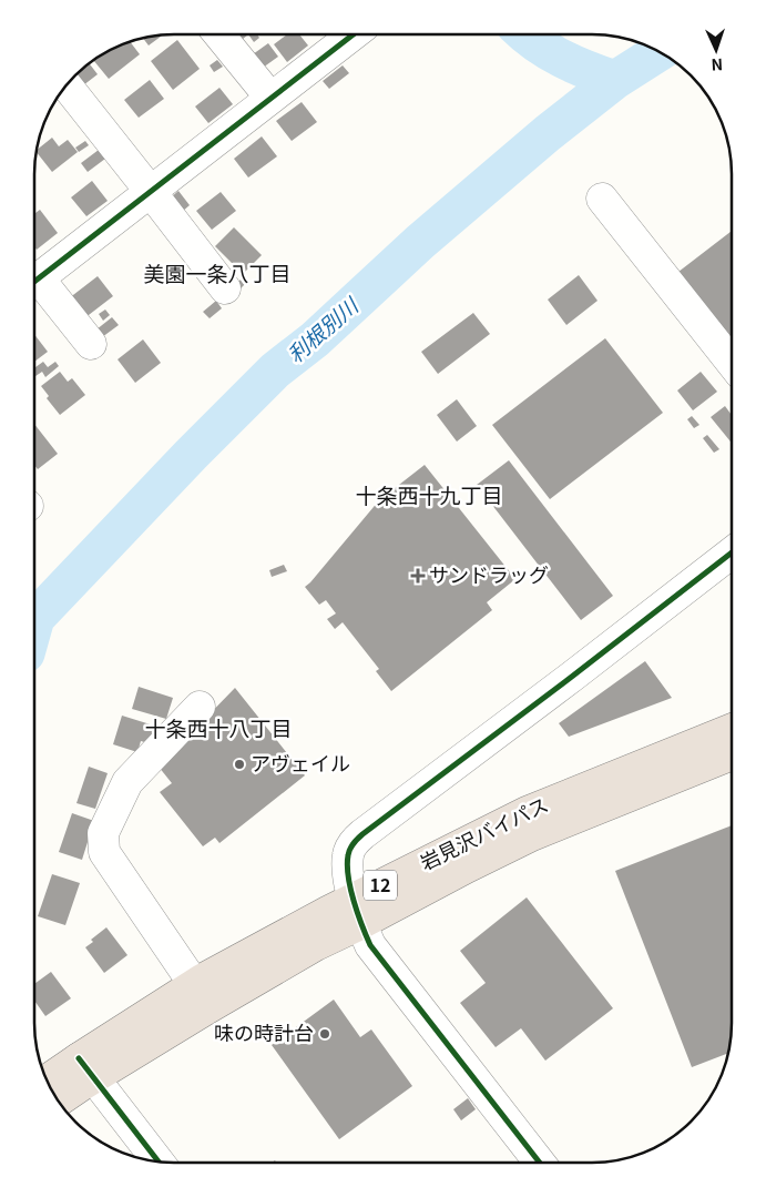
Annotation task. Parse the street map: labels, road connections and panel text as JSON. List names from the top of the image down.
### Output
{
  "streets": {
    "highway": ["岩見沢バイパス", "12"]
  },
  "districts": ["美園一条八丁目", "十条西十九丁目", "十条西十八丁目"],
  "water": ["利根別川"],
  "places": {
    "health": ["サンドラッグ"],
    "other": ["アヴェイル", "味の時計台"]
  },
  "north": "bottom"
}
